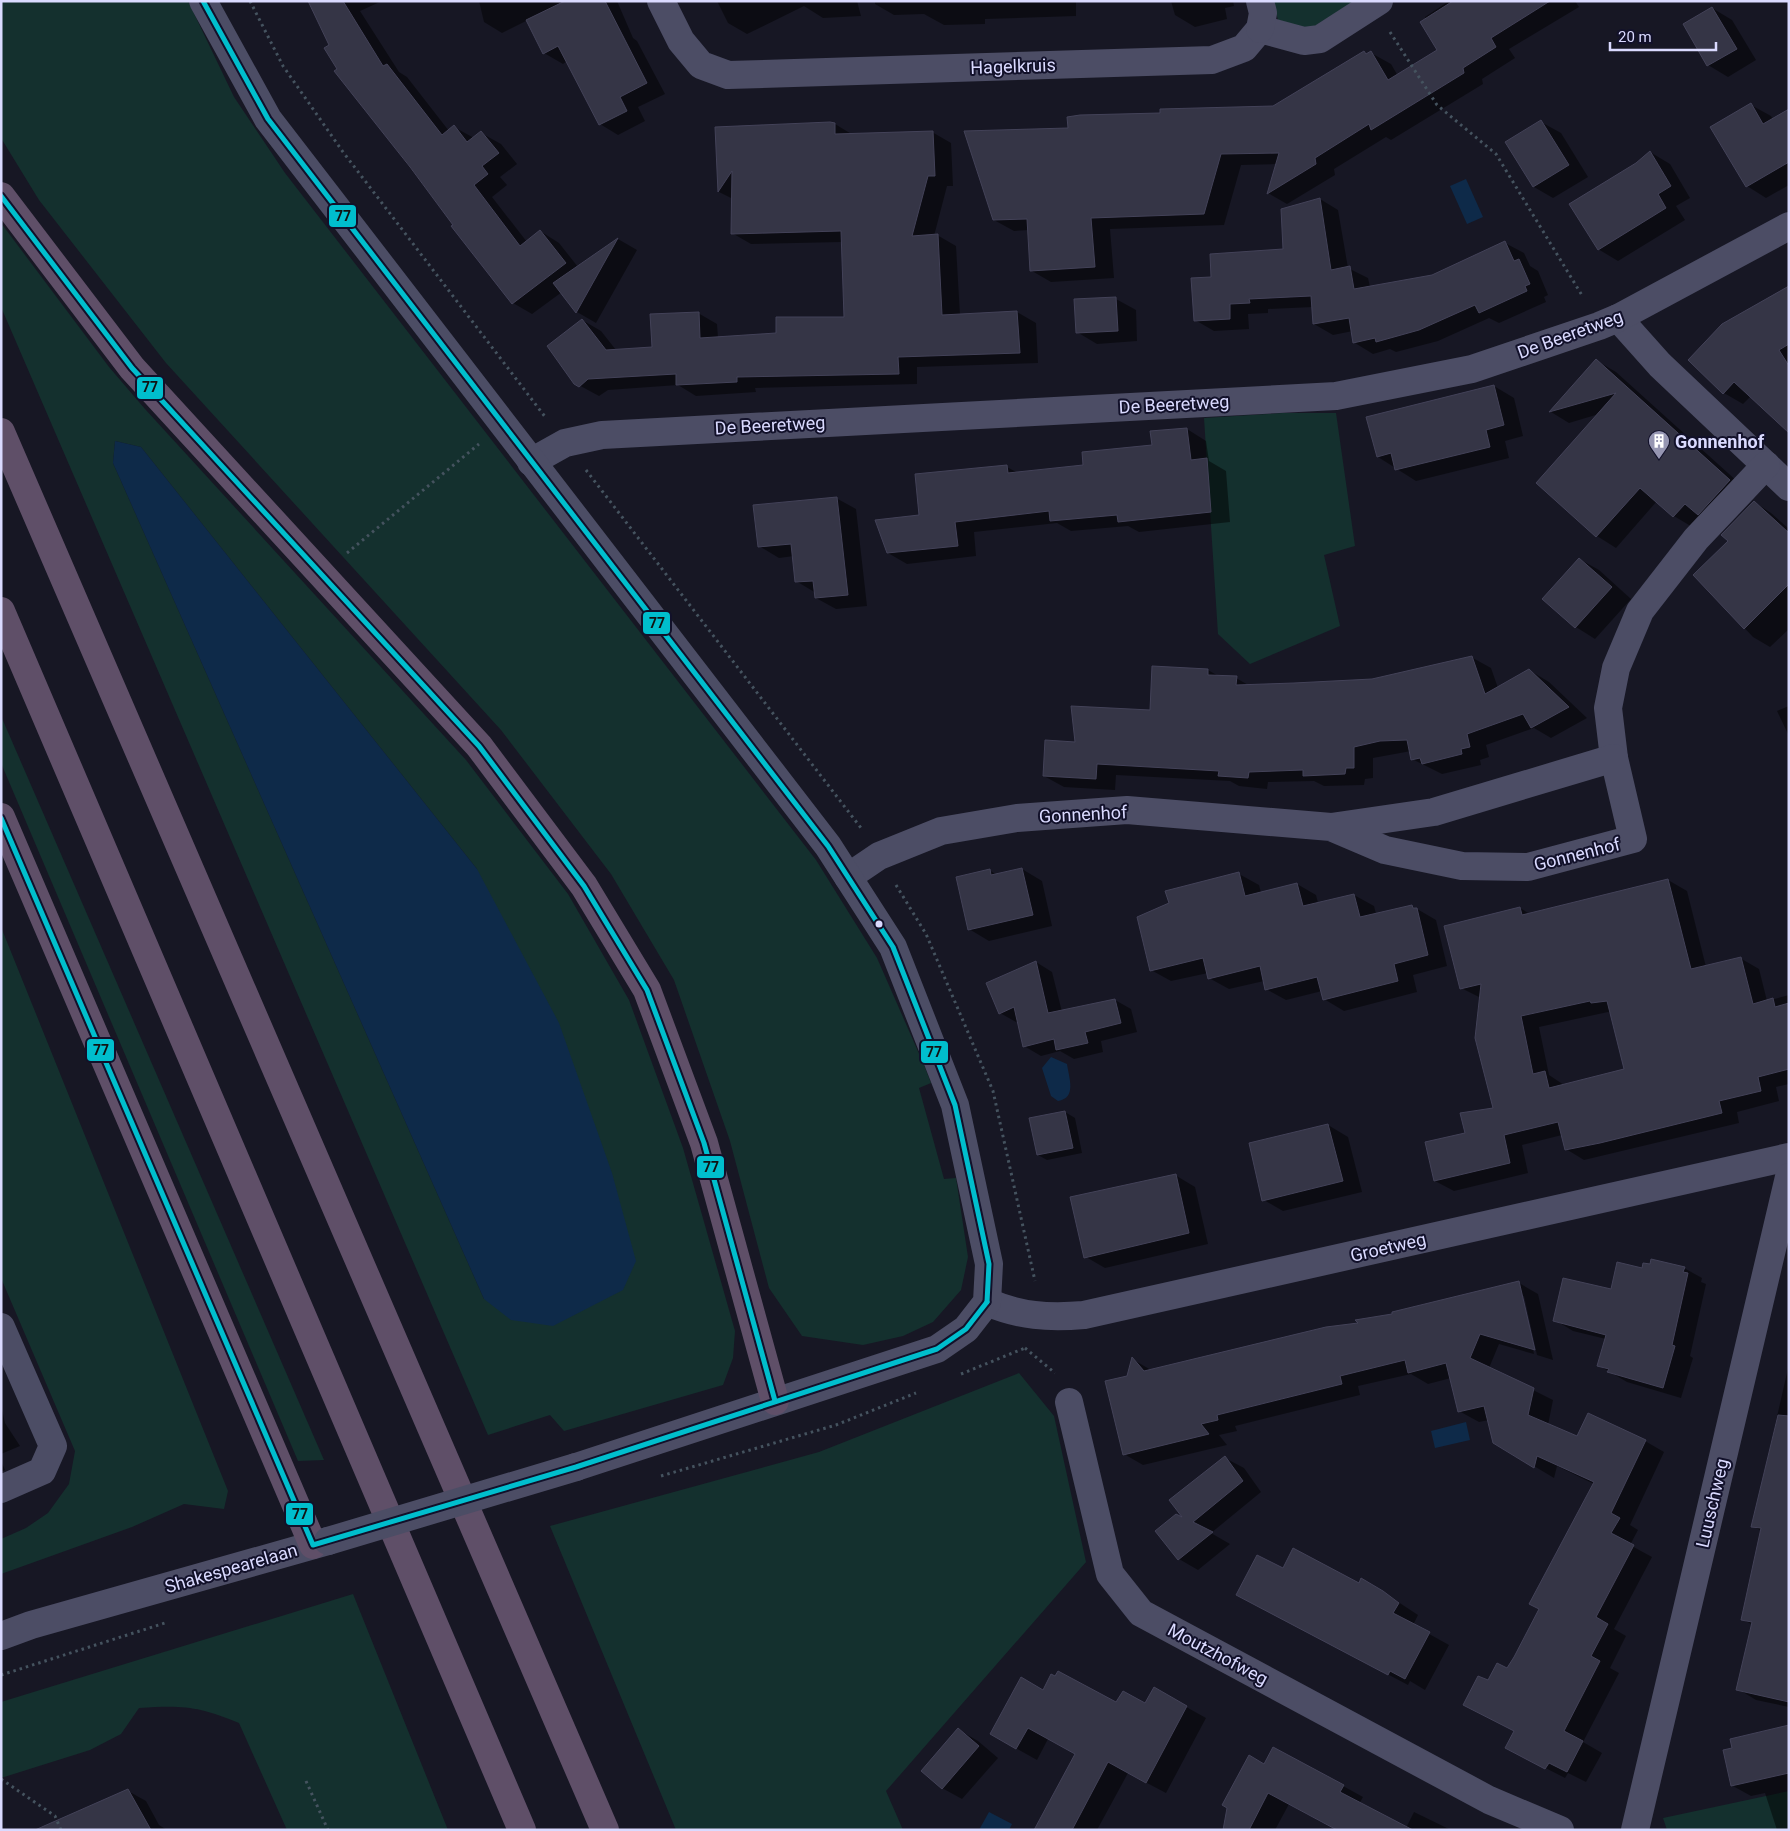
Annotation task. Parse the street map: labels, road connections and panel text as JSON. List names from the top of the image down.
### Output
{
  "streets": {
    "street": [
      "Hagelkruis",
      "De Beeretweg",
      "Gonnenhof",
      "Groetweg",
      "Luuschweg",
      "Shakespearelaan",
      "Moutzhofweg"
    ]
  },
  "crossings": [
    ["Groetweg", "Shakespearelaan"]
  ],
  "places": {
    "building": ["Gonnenhof"]
  },
  "lines": ["transit line 77"],
  "scale_bar": "20 m"
}
